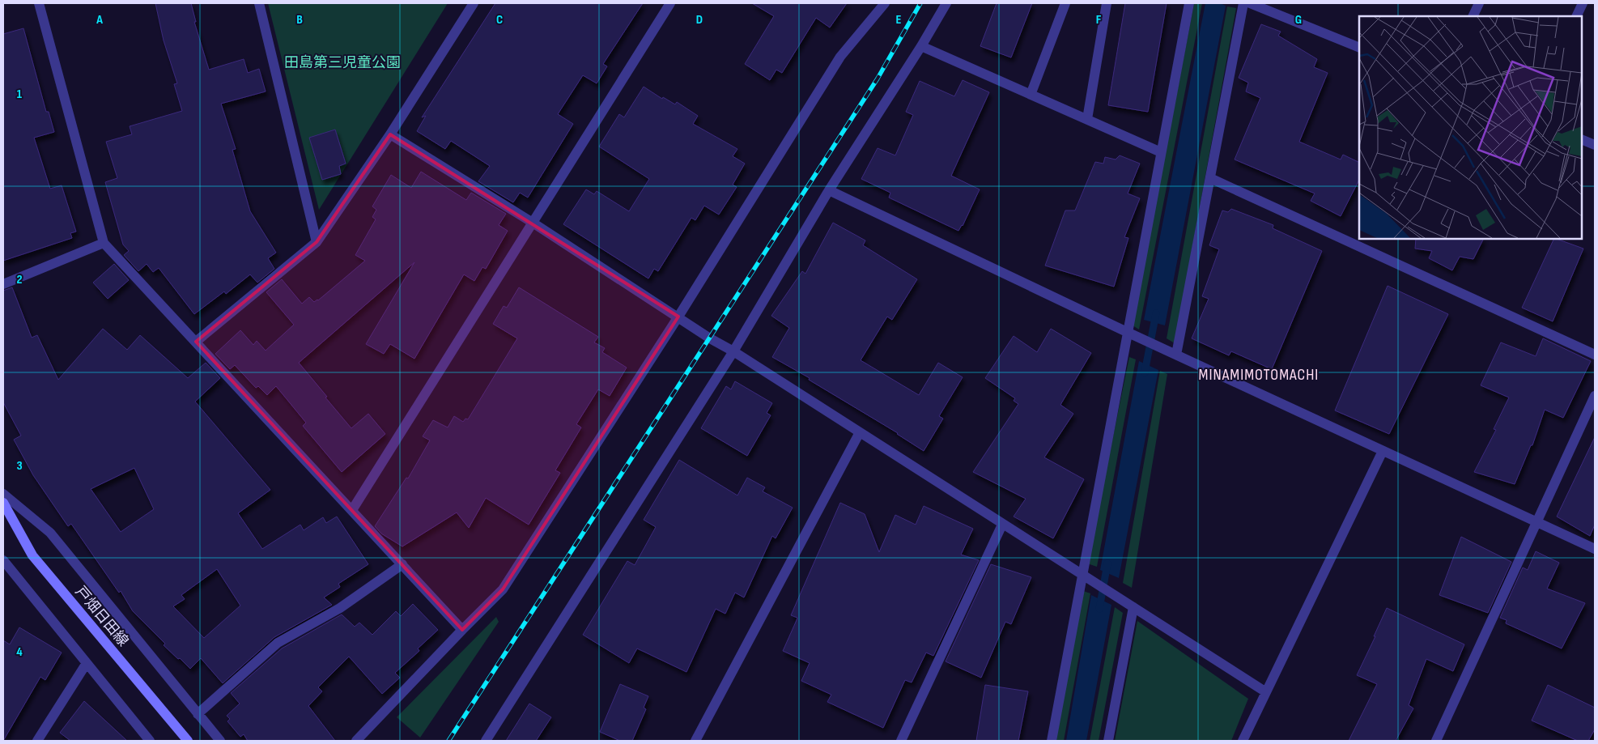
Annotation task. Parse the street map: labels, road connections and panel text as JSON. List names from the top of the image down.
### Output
{
  "streets": {
    "main road": ["戸畑日田線"]
  },
  "districts": ["MINAMIMOTOMACHI"],
  "parks": ["田島第三児童公園"],
  "grid": {
    "columns": [
      "A",
      "B",
      "C",
      "D",
      "E",
      "F",
      "G"
    ],
    "rows": [
      "1",
      "2",
      "3",
      "4"
    ]
  }
}
